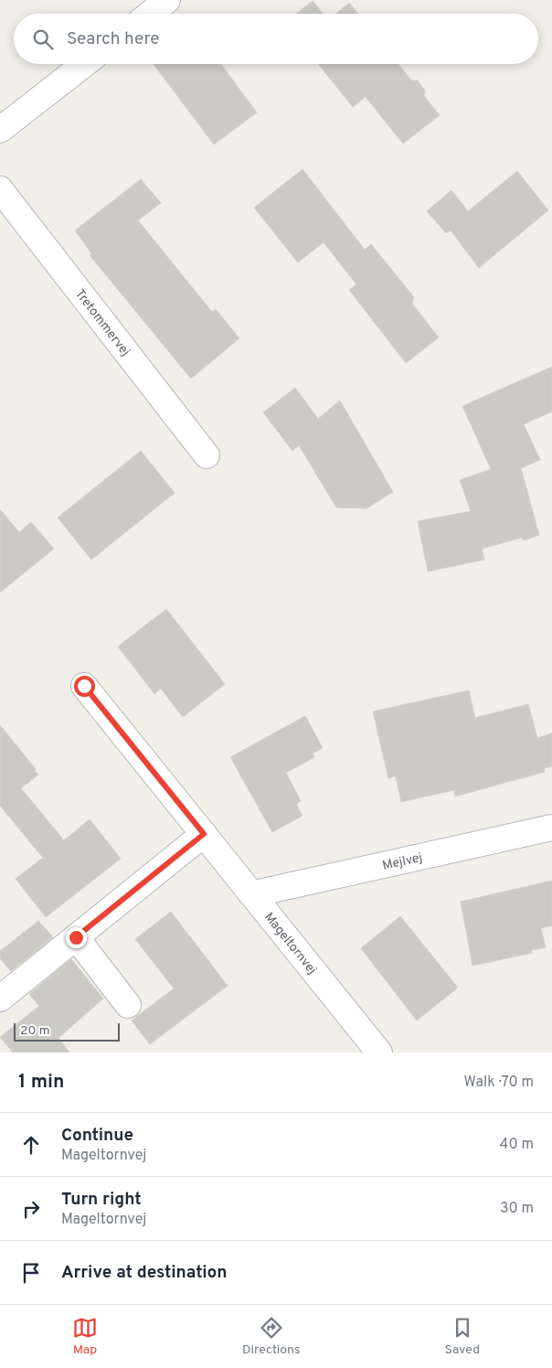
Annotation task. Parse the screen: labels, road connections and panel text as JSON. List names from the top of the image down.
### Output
{
  "streets": {
    "street": ["Tretommervej", "Mejlvej", "Mageltornvej"]
  },
  "crossings": [
    ["Mejlvej", "Mageltornvej"]
  ],
  "scale_bar": "20 m",
  "page": {
    "search": "Search here",
    "scale": "20 m",
    "heading": ["1 min", "Walk · 70 m"],
    "list": [
      ["Continue", "Mageltornvej", "40 m"],
      ["Turn right", "Mageltornvej", "30 m"],
      "Arrive at destination"
    ],
    "nav": ["Map", "Directions", "Saved"]
  }
}
